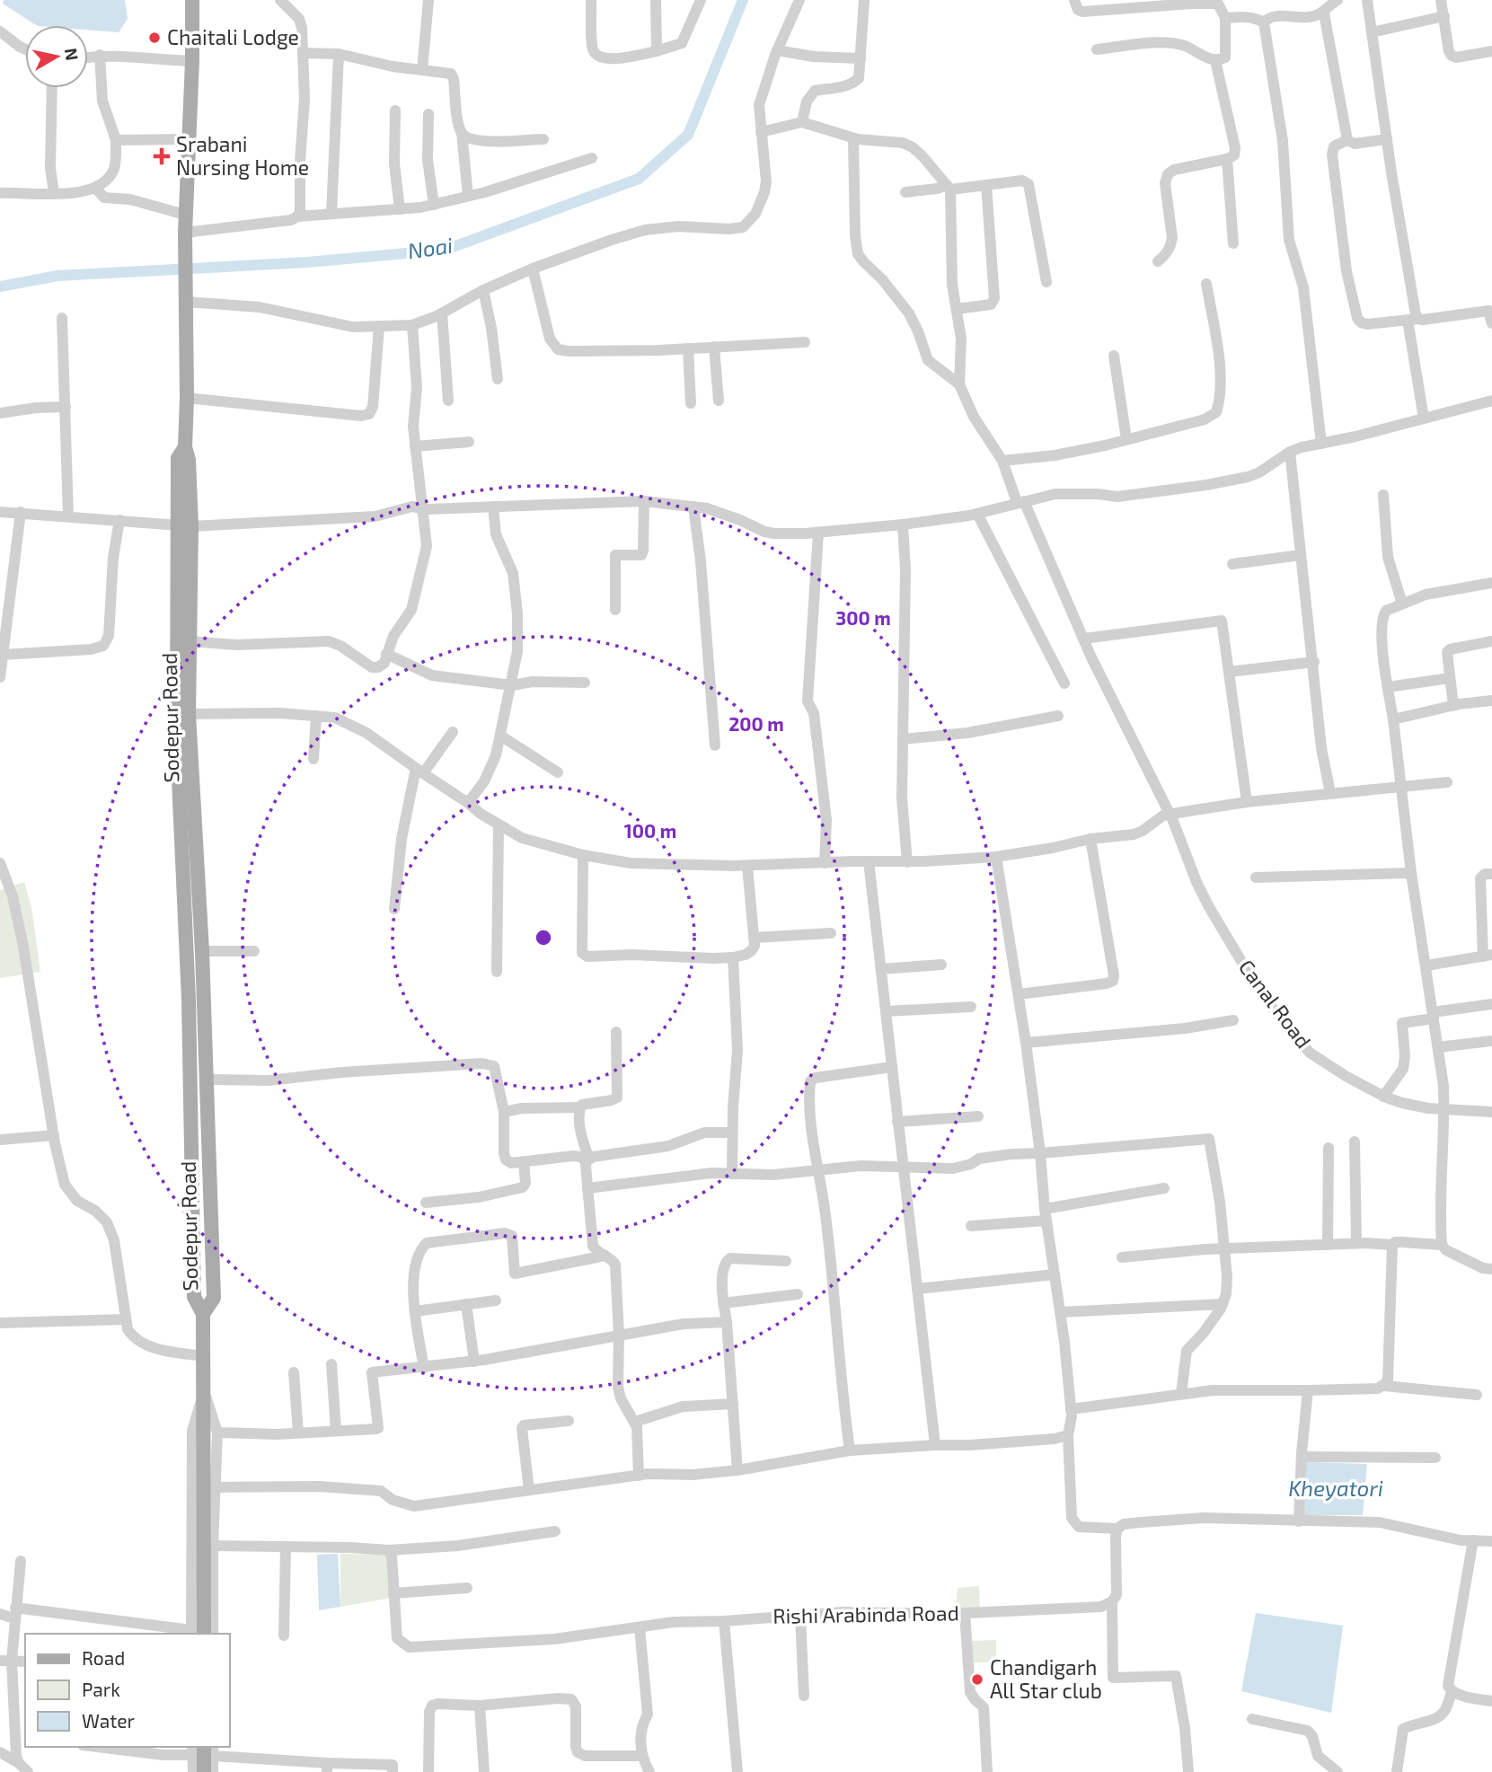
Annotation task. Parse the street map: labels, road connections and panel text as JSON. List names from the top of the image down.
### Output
{
  "streets": {
    "main road": ["Sodepur Road"],
    "street": ["Canal Road", "Rishi Arabinda Road"]
  },
  "water": ["Noai", "Kheyatori"],
  "places": {
    "other": ["Chaitali Lodge", "Chandigarh All Star club"],
    "health": ["Srabani Nursing Home"]
  },
  "legend": ["Road", "Park", "Water"],
  "north": "right",
  "rings": ["300 m", "200 m", "100 m"]
}
